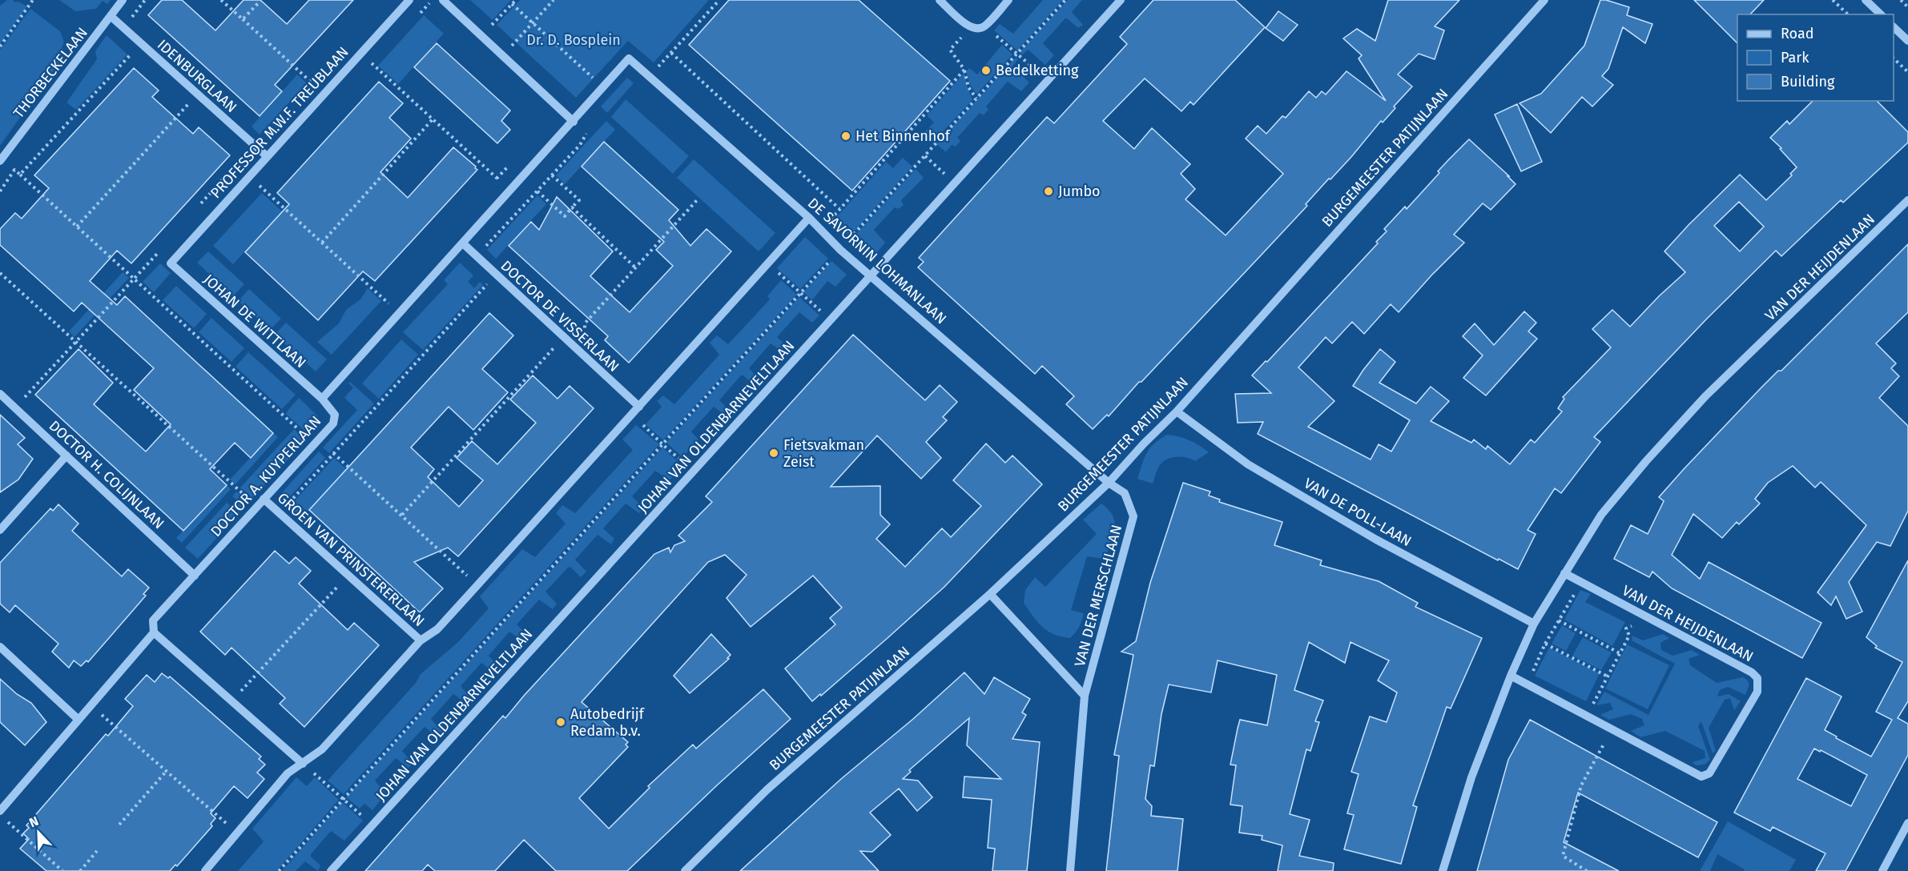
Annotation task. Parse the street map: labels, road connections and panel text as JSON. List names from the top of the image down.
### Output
{
  "streets": {
    "street": [
      "THORBECKELAAN",
      "IDENBURGLAAN",
      "PROFESSOR M.W.F. TREUBLAAN",
      "BURGEMEESTER PATIJNLAAN",
      "DE SAVORNIN LOHMANLAAN",
      "VAN DER HEIJDENLAAN",
      "DOCTOR DE VISSERLAAN",
      "JOHAN DE WITTLAAN",
      "JOHAN VAN OLDENBARNEVELTLAAN",
      "DOCTOR H. COLIJNLAAN",
      "DOCTOR A. KUYPERLAAN",
      "VAN DE POLL-LAAN",
      "GROEN VAN PRINSTERERLAAN",
      "VAN DER MERSCHLAAN"
    ]
  },
  "crossings": [
    ["THORBECKELAAN", "IDENBURGLAAN"],
    ["IDENBURGLAAN", "PROFESSOR M.W.F. TREUBLAAN"],
    ["PROFESSOR M.W.F. TREUBLAAN", "JOHAN DE WITTLAAN"],
    ["BURGEMEESTER PATIJNLAAN", "DE SAVORNIN LOHMANLAAN"],
    ["BURGEMEESTER PATIJNLAAN", "VAN DE POLL-LAAN"],
    ["BURGEMEESTER PATIJNLAAN", "VAN DER MERSCHLAAN"],
    ["DE SAVORNIN LOHMANLAAN", "JOHAN VAN OLDENBARNEVELTLAAN"],
    ["DE SAVORNIN LOHMANLAAN", "DOCTOR A. KUYPERLAAN"],
    ["DE SAVORNIN LOHMANLAAN", "VAN DER MERSCHLAAN"],
    ["VAN DER HEIJDENLAAN", "VAN DE POLL-LAAN"],
    ["DOCTOR DE VISSERLAAN", "DOCTOR A. KUYPERLAAN"],
    ["JOHAN DE WITTLAAN", "DOCTOR A. KUYPERLAAN"],
    ["DOCTOR H. COLIJNLAAN", "DOCTOR A. KUYPERLAAN"],
    ["DOCTOR A. KUYPERLAAN", "GROEN VAN PRINSTERERLAAN"]
  ],
  "parks": ["Dr. D. Bosplein"],
  "places": [
    "Bedelketting",
    "Het Binnenhof",
    "Jumbo",
    "Fietsvakman Zeist",
    "Autobedrijf Redam b.v."
  ],
  "legend": ["Road", "Park", "Building"],
  "north": "top left"
}
